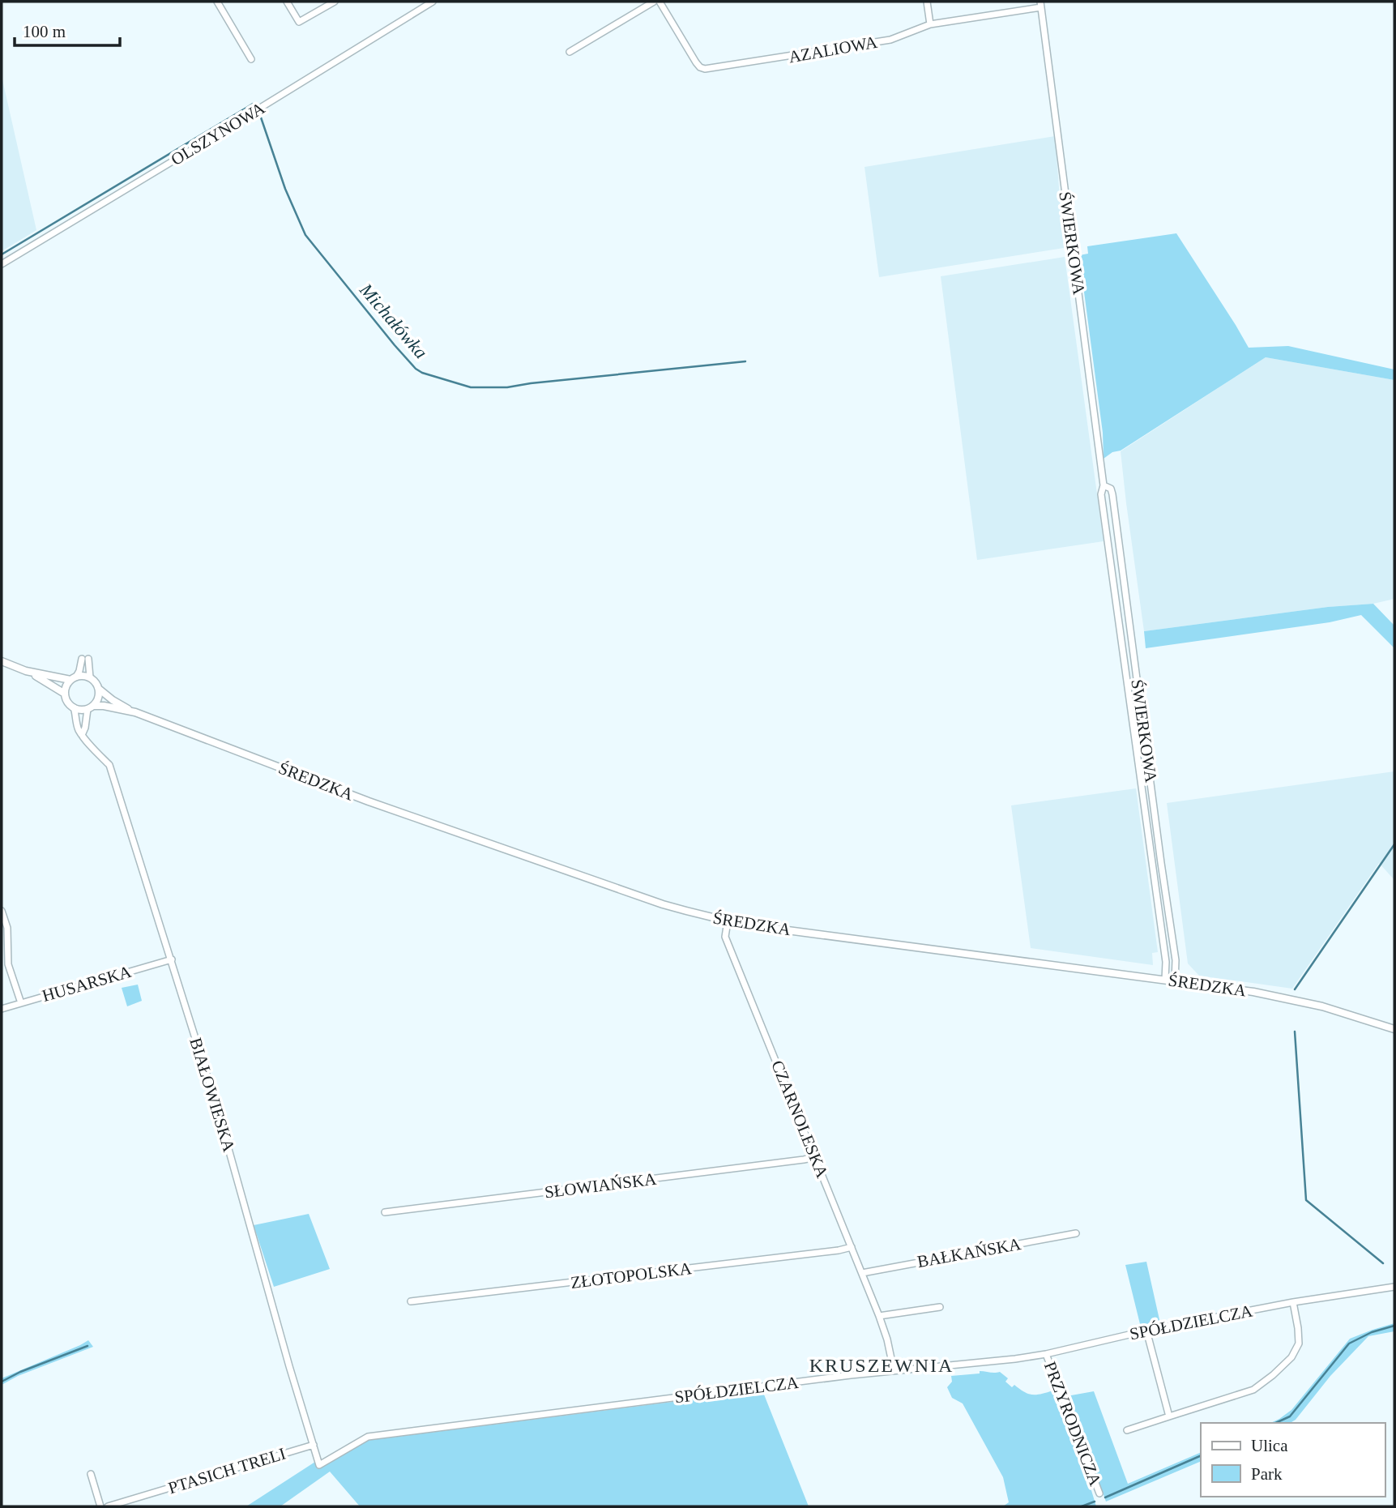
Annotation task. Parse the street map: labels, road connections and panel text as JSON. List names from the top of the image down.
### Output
{
  "streets": {
    "street": [
      "AZALIOWA",
      "OLSZYNOWA",
      "ŚWIERKOWA",
      "ŚREDZKA",
      "HUSARSKA",
      "BIAŁOWIESKA",
      "CZARNOLESKA",
      "SŁOWIAŃSKA",
      "BAŁKAŃSKA",
      "ZŁOTOPOLSKA",
      "SPÓŁDZIELCZA",
      "PRZYRODNICZA",
      "PTASICH TRELI"
    ]
  },
  "crossings": [
    ["AZALIOWA", "ŚWIERKOWA"],
    ["ŚWIERKOWA", "ŚREDZKA"],
    ["ŚREDZKA", "BIAŁOWIESKA"],
    ["ŚREDZKA", "CZARNOLESKA"],
    ["HUSARSKA", "BIAŁOWIESKA"],
    ["BIAŁOWIESKA", "SPÓŁDZIELCZA"],
    ["BIAŁOWIESKA", "PTASICH TRELI"],
    ["CZARNOLESKA", "SŁOWIAŃSKA"],
    ["CZARNOLESKA", "BAŁKAŃSKA"],
    ["CZARNOLESKA", "ZŁOTOPOLSKA"],
    ["CZARNOLESKA", "SPÓŁDZIELCZA"],
    ["SPÓŁDZIELCZA", "PRZYRODNICZA"]
  ],
  "districts": ["KRUSZEWNIA"],
  "water": ["Michałówka"],
  "legend": ["Ulica", "Park"],
  "scale_bar": "100 m"
}
